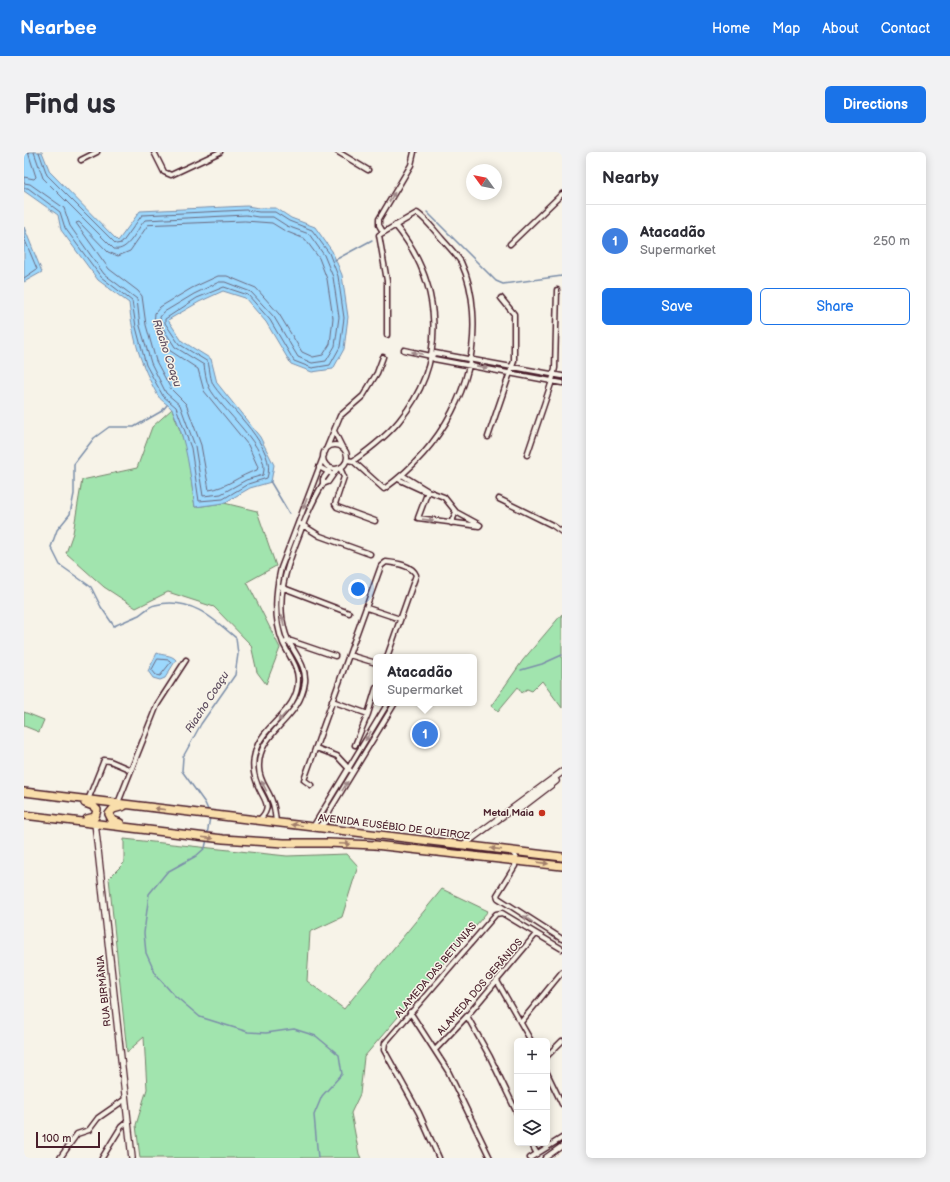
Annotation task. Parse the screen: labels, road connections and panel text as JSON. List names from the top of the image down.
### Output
{
  "streets": {
    "highway": ["AVENIDA EUSÉBIO DE QUEIROZ"],
    "street": ["ALAMEDA DAS BETUNIAS", "ALAMEDA DOS GERÂNIOS", "RUA BIRMÂNIA"]
  },
  "crossings": [
    ["AVENIDA EUSÉBIO DE QUEIROZ", "RUA BIRMÂNIA"],
    ["ALAMEDA DAS BETUNIAS", "ALAMEDA DOS GERÂNIOS"]
  ],
  "water": ["Riacho Coaçu"],
  "places": ["Metal Maia"],
  "scale_bar": "100 m",
  "north": "top left",
  "page": {
    "header": "Nearbee",
    "nav": [
      "Home",
      "Map",
      "About",
      "Contact"
    ],
    "buttons": [
      "Directions",
      ["Save", "Share"]
    ],
    "title": "Find us",
    "heading": "Nearby",
    "list": [
      {
        "mark": "1",
        "name": "Atacadão",
        "note": "Supermarket",
        "value": "250 m"
      }
    ],
    "popup": ["Atacadão", "Supermarket"],
    "pins": "1",
    "map_buttons": ["+", "−"],
    "scale": "100 m"
  }
}
